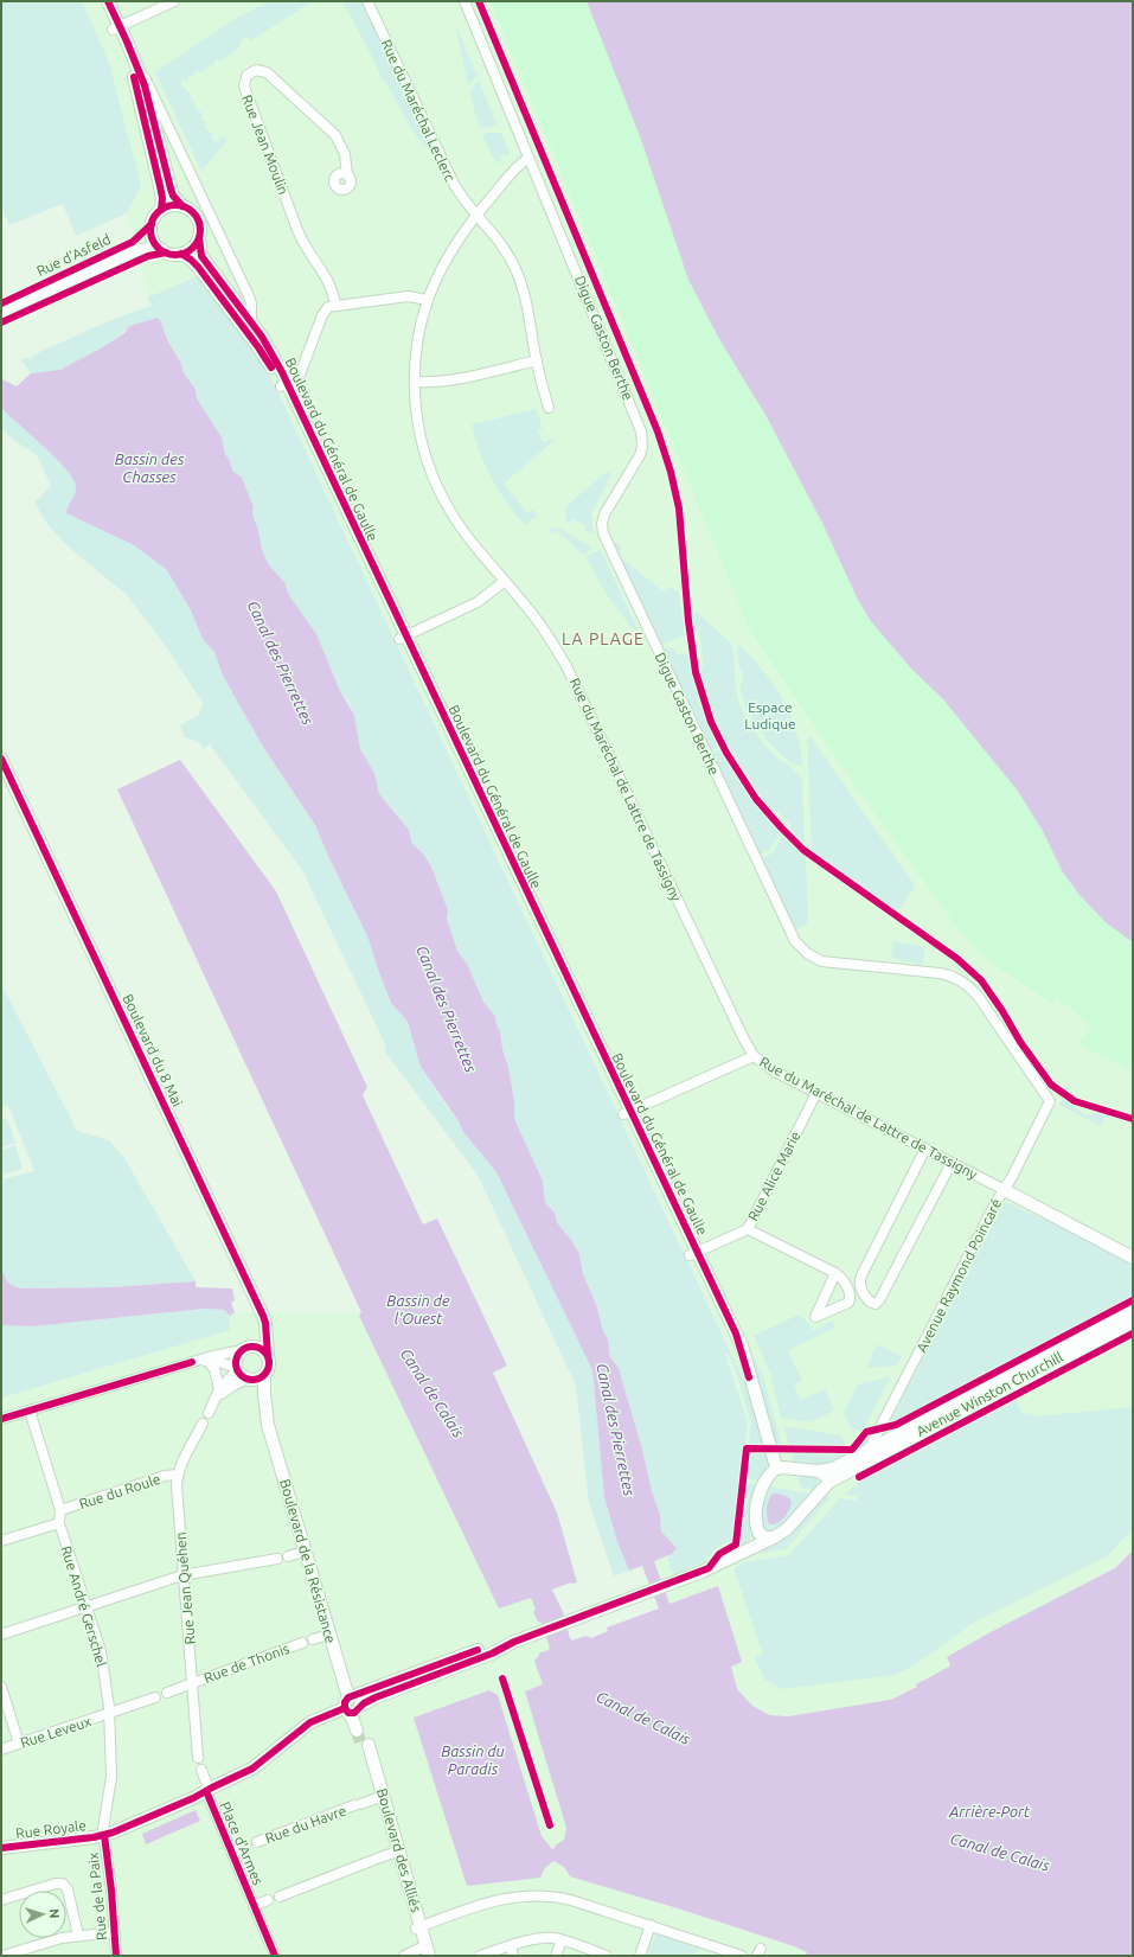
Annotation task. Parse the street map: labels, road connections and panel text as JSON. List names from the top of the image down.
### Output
{
  "streets": {
    "street": [
      "Rue du Maréchal Leclerc",
      "Rue Jean Moulin",
      "Rue d'Asfeld",
      "Digue Gaston Berthe",
      "Boulevard du Général de Gaulle",
      "Rue du Maréchal de Lattre de Tassigny",
      "Boulevard du 8 Mai",
      "Rue Alice Marie",
      "Avenue Raymond Poincaré",
      "Avenue Winston Churchill",
      "Rue du Roule",
      "Boulevard de la Résistance",
      "Rue Jean Quéhen",
      "Rue André Gerschel",
      "Rue de Thonis",
      "Rue Leveux",
      "Rue du Havre",
      "Rue Royale",
      "Place d'Armes",
      "Boulevard des Alliés",
      "Rue de la Paix"
    ]
  },
  "crossings": [
    ["Rue du Maréchal Leclerc", "Rue du Maréchal de Lattre de Tassigny"],
    ["Rue d'Asfeld", "Boulevard du Général de Gaulle"],
    ["Digue Gaston Berthe", "Rue du Maréchal de Lattre de Tassigny"],
    ["Digue Gaston Berthe", "Avenue Raymond Poincaré"],
    ["Boulevard du Général de Gaulle", "Rue Alice Marie"],
    ["Rue du Maréchal de Lattre de Tassigny", "Rue Alice Marie"],
    ["Rue du Maréchal de Lattre de Tassigny", "Avenue Raymond Poincaré"],
    ["Boulevard du 8 Mai", "Boulevard de la Résistance"],
    ["Avenue Raymond Poincaré", "Avenue Winston Churchill"],
    ["Rue du Roule", "Rue Jean Quéhen"],
    ["Rue du Roule", "Rue André Gerschel"],
    ["Rue Jean Quéhen", "Rue de Thonis"],
    ["Rue André Gerschel", "Rue Leveux"],
    ["Rue André Gerschel", "Rue Royale"],
    ["Rue André Gerschel", "Place d'Armes"],
    ["Rue André Gerschel", "Rue de la Paix"],
    ["Rue du Havre", "Boulevard des Alliés"],
    ["Rue Royale", "Place d'Armes"],
    ["Rue Royale", "Rue de la Paix"],
    ["Place d'Armes", "Rue de la Paix"]
  ],
  "districts": ["LA PLAGE"],
  "water": [
    "Bassin des Chasses",
    "Canal des Pierrettes",
    "Bassin de l'Ouest",
    "Canal de Calais",
    "Bassin du Paradis",
    "Arrière-Port"
  ],
  "parks": ["Espace Ludique"],
  "north": "right"
}
